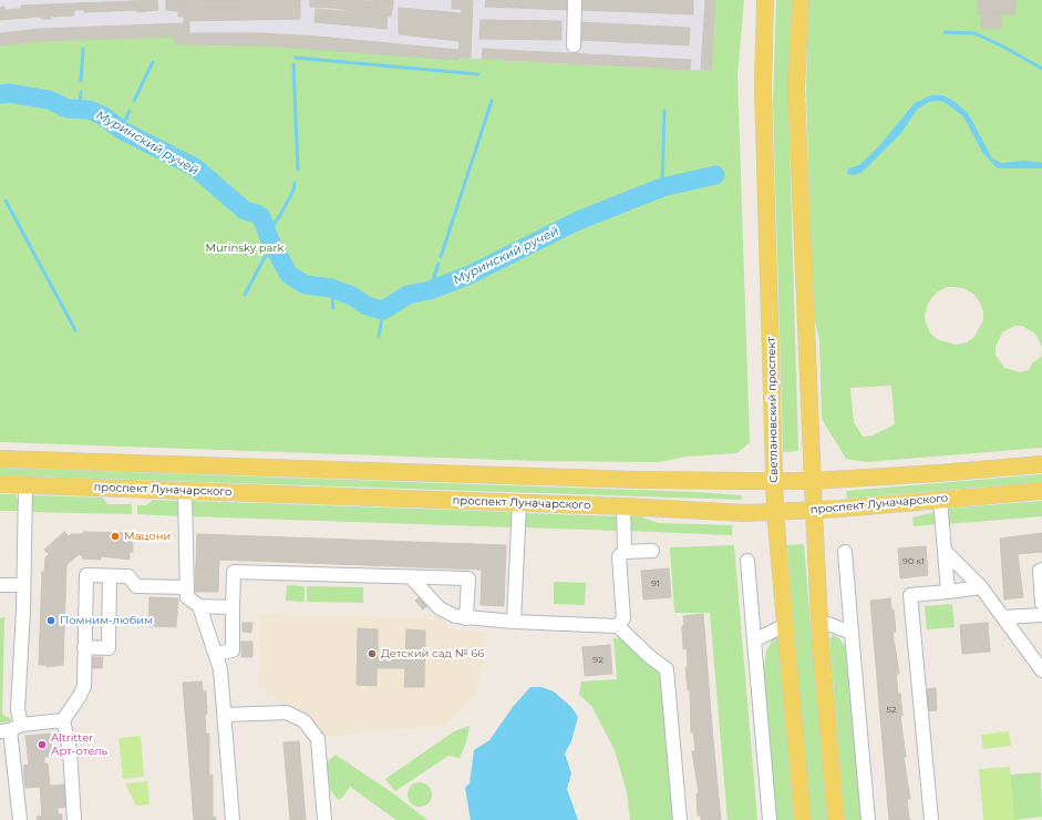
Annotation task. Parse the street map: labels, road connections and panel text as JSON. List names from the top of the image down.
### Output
{
  "streets": {
    "main road": ["Светлановский проспект", "проспект Луначарского"]
  },
  "crossings": [
    ["Светлановский проспект", "проспект Луначарского"]
  ],
  "water": ["Муринский ручей"],
  "parks": ["Murinsky park"],
  "places": [
    "Мацони",
    "Помним-любим",
    "Детский сад № 66",
    "Altritter Арт-отель"
  ],
  "house_numbers": [
    "90 к1",
    "91",
    "92",
    "52"
  ]
}
